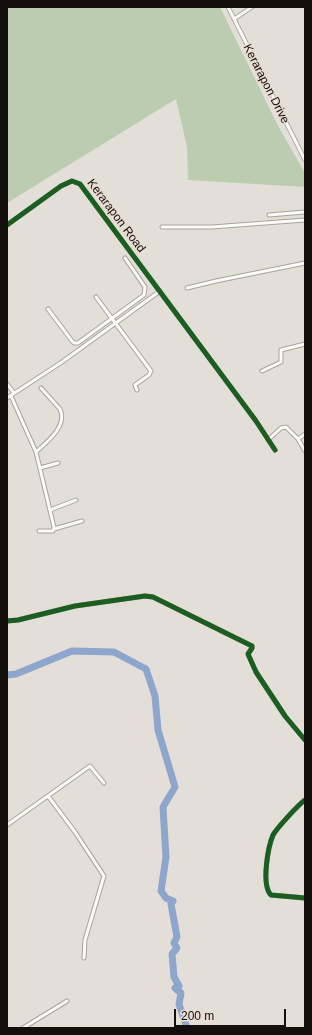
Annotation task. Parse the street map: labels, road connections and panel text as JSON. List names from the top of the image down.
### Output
{
  "streets": {
    "street": ["Kerarapon Drive", "Kerarapon Road"]
  },
  "scale_bar": "200 m"
}
